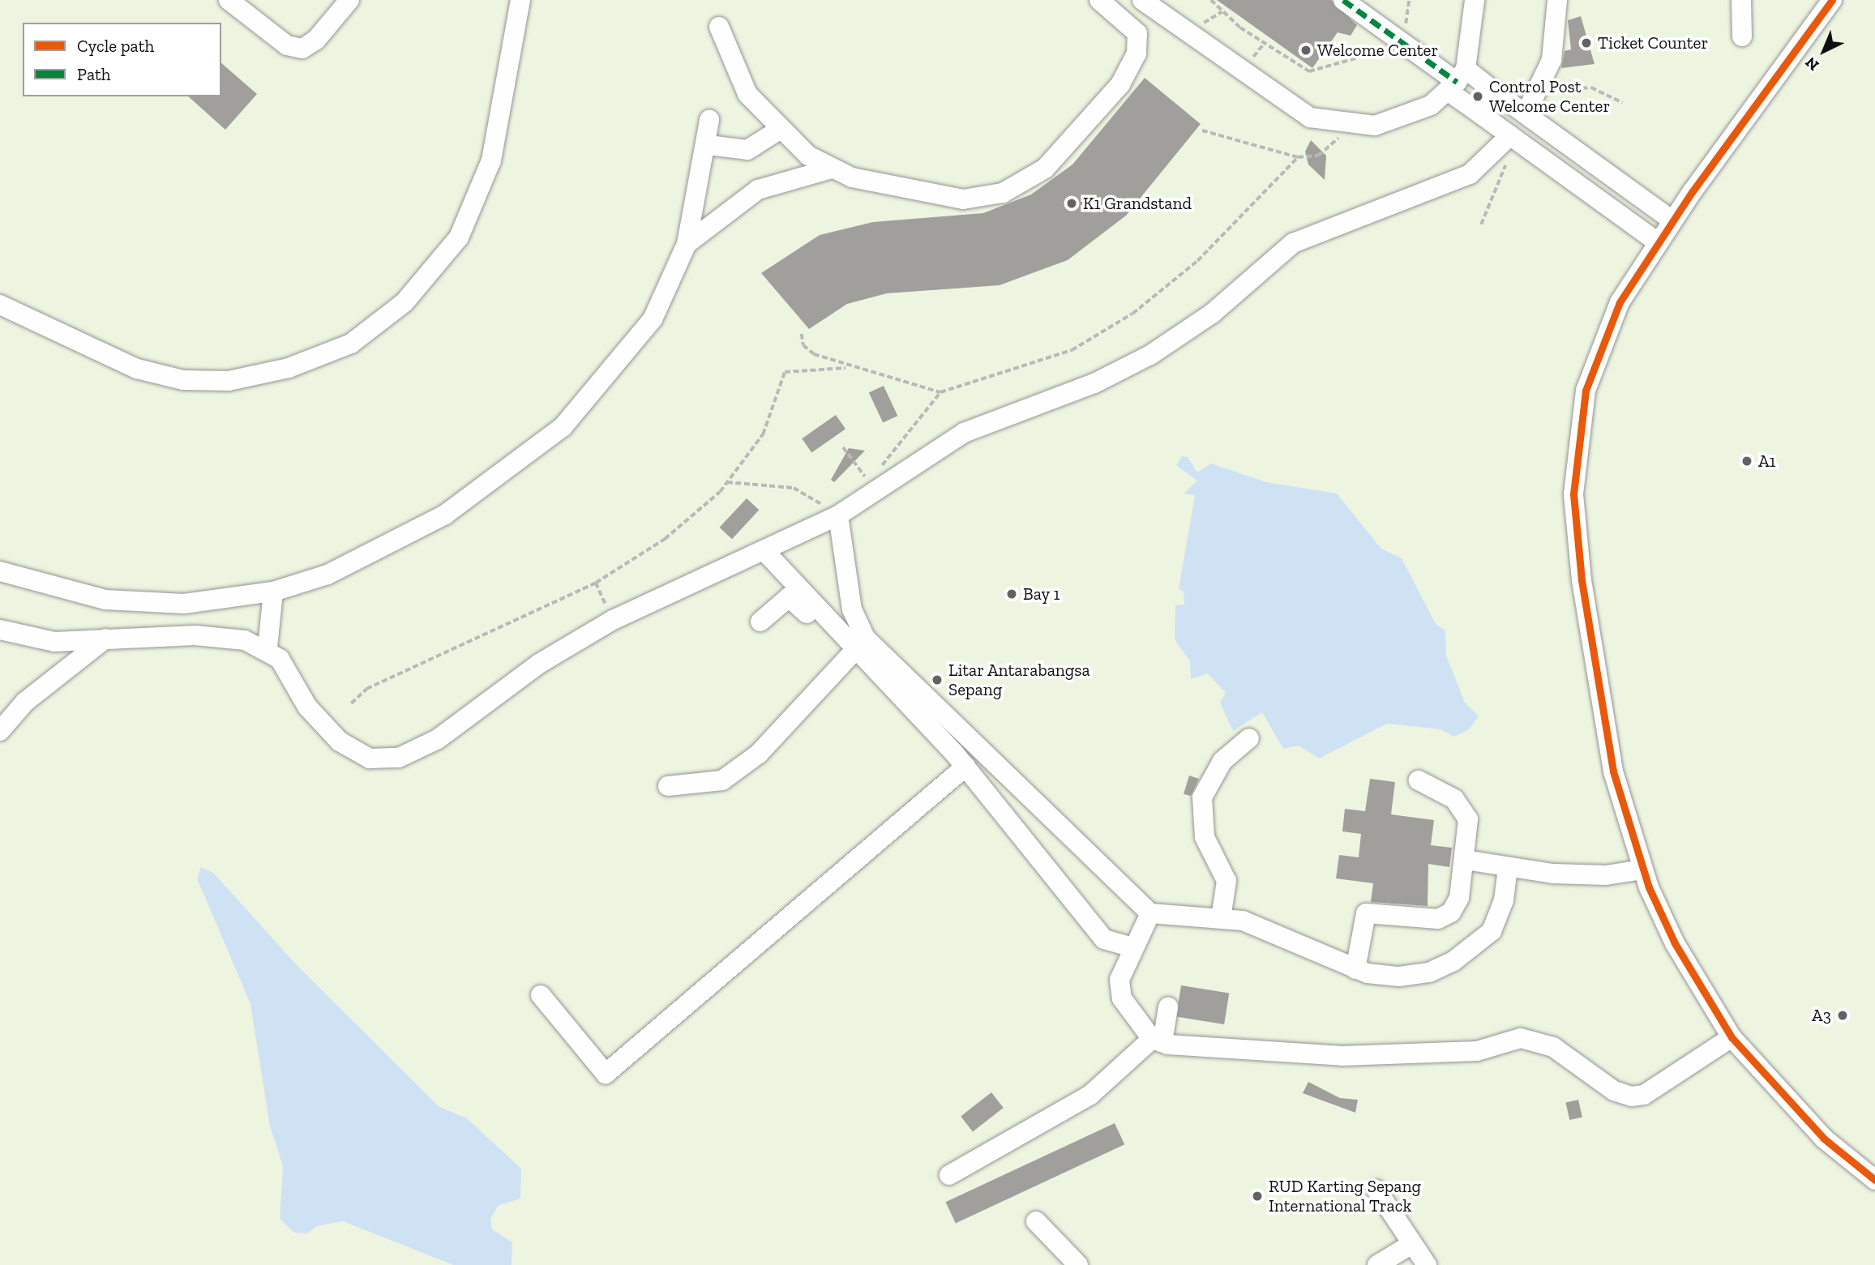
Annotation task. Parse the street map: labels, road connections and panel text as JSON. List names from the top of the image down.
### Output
{
  "places": [
    "Ticket Counter",
    "Welcome Center",
    "Control Post Welcome Center",
    "K1 Grandstand",
    "A1",
    "Bay 1",
    "Litar Antarabangsa Sepang",
    "A3",
    "RUD Karting Sepang International Track"
  ],
  "legend": ["Cycle path", "Path"],
  "north": "bottom left"
}
